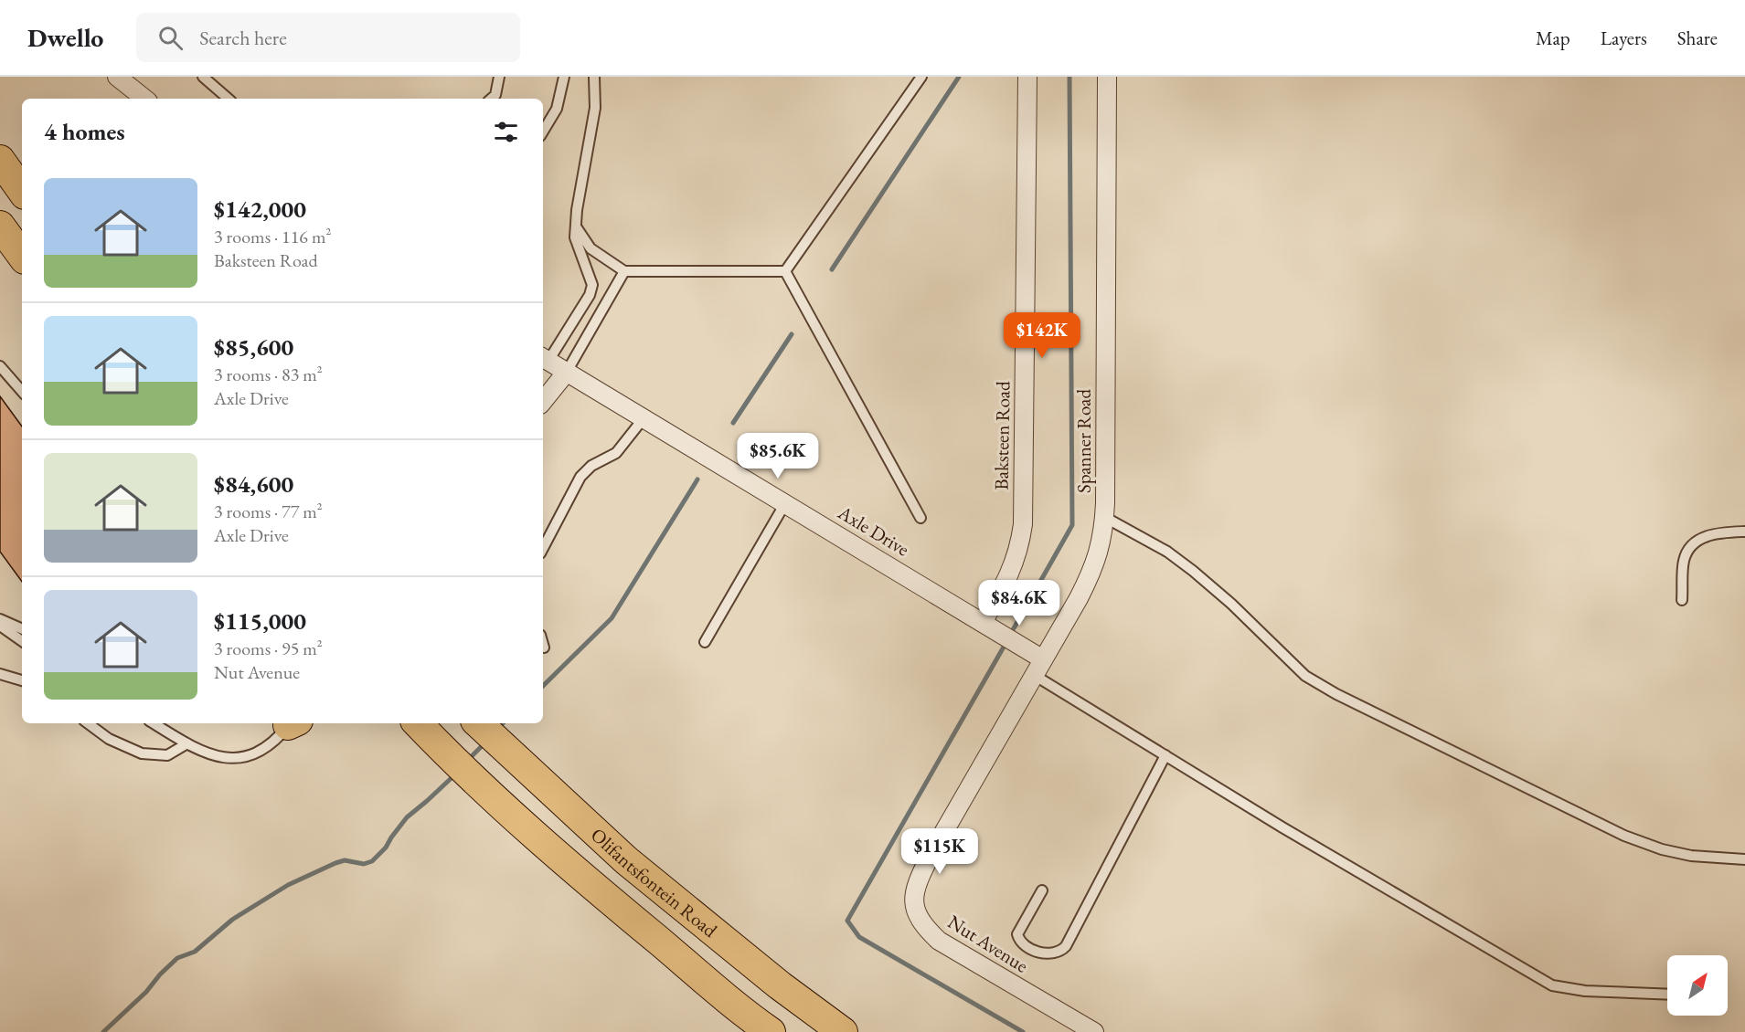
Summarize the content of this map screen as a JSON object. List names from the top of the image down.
{
  "streets": {
    "main road": ["Olifantsfontein Road"],
    "street": [
      "Baksteen Road",
      "Spanner Road",
      "Axle Drive",
      "Nut Avenue"
    ]
  },
  "crossings": [
    ["Baksteen Road", "Axle Drive"],
    ["Spanner Road", "Axle Drive"],
    ["Spanner Road", "Nut Avenue"],
    ["Axle Drive", "Nut Avenue"]
  ],
  "north": "top right",
  "page": {
    "header": "Dwello",
    "search": "Search here",
    "nav": ["Map", "Layers", "Share"],
    "heading": "4 homes",
    "list": [
      {
        "name": "$142,000",
        "note": "3 rooms · 116 m² · Baksteen Road"
      },
      {
        "name": "$85,600",
        "note": "3 rooms · 83 m² · Axle Drive"
      },
      {
        "name": "$84,600",
        "note": "3 rooms · 77 m² · Axle Drive"
      },
      {
        "name": "$115,000",
        "note": "3 rooms · 95 m² · Nut Avenue"
      }
    ],
    "price": [
      "$142K",
      "$85.6K",
      "$84.6K",
      "$115K"
    ]
  }
}
